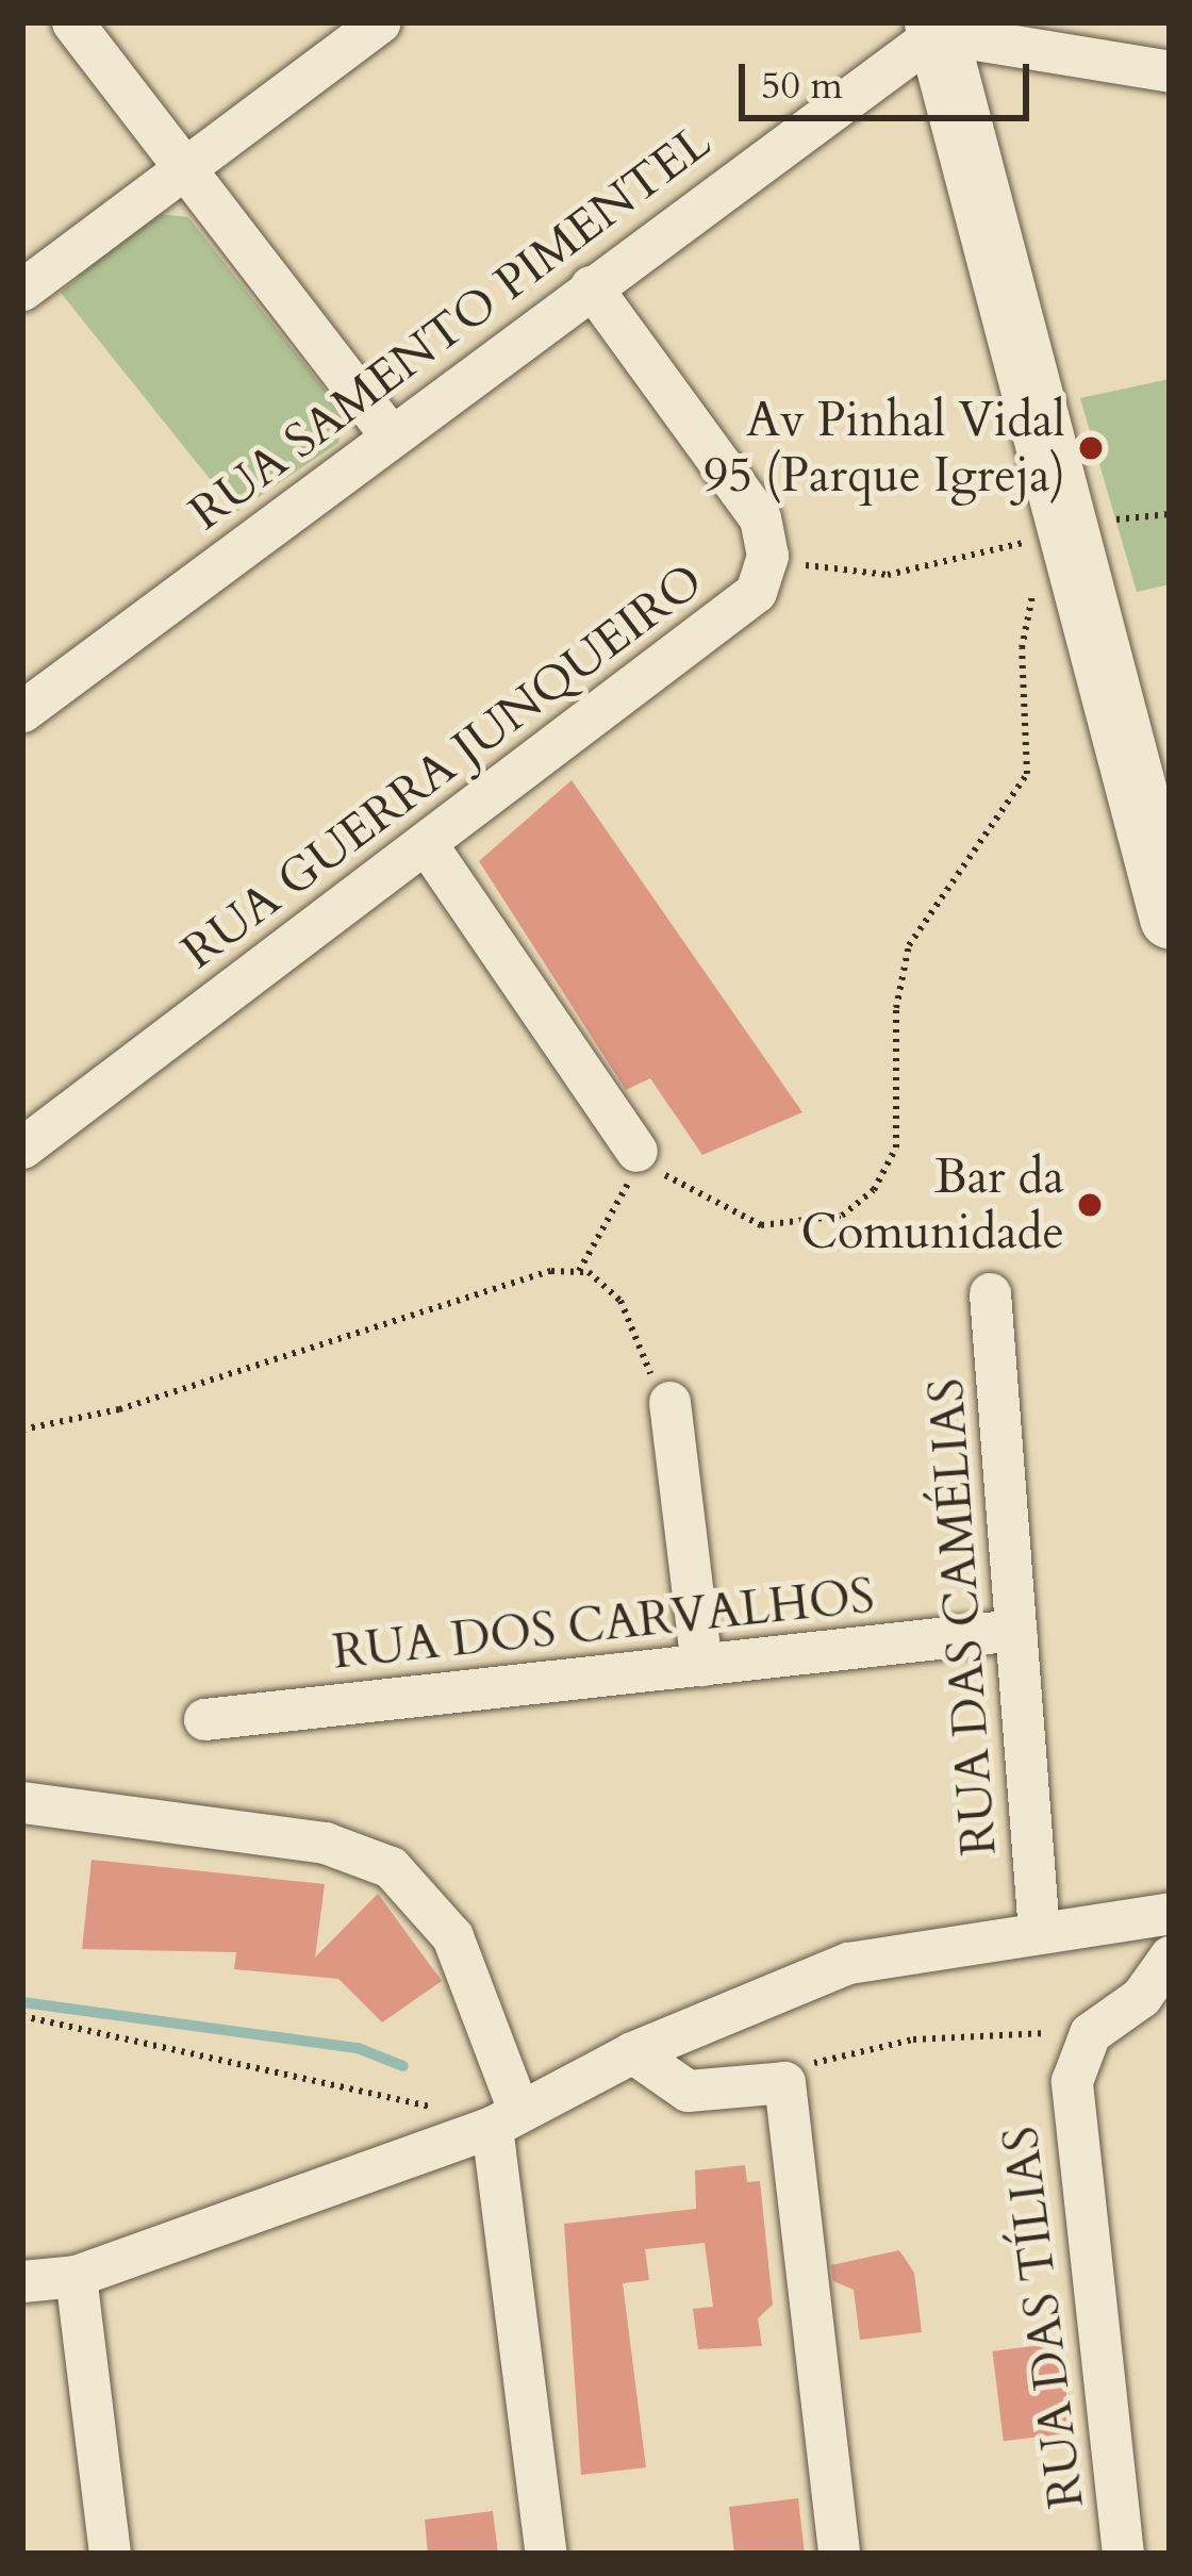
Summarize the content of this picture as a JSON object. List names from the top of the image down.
{
  "streets": {
    "street": [
      "RUA SAMENTO PIMENTEL",
      "RUA GUERRA JUNQUEIRO",
      "RUA DAS CAMÉLIAS",
      "RUA DOS CARVALHOS",
      "RUA DAS TÍLIAS"
    ]
  },
  "crossings": [
    ["RUA SAMENTO PIMENTEL", "RUA GUERRA JUNQUEIRO"],
    ["RUA DAS CAMÉLIAS", "RUA DOS CARVALHOS"]
  ],
  "places": ["Av Pinhal Vidal 95 (Parque Igreja)", "Bar da Comunidade"],
  "scale_bar": "50 m"
}
